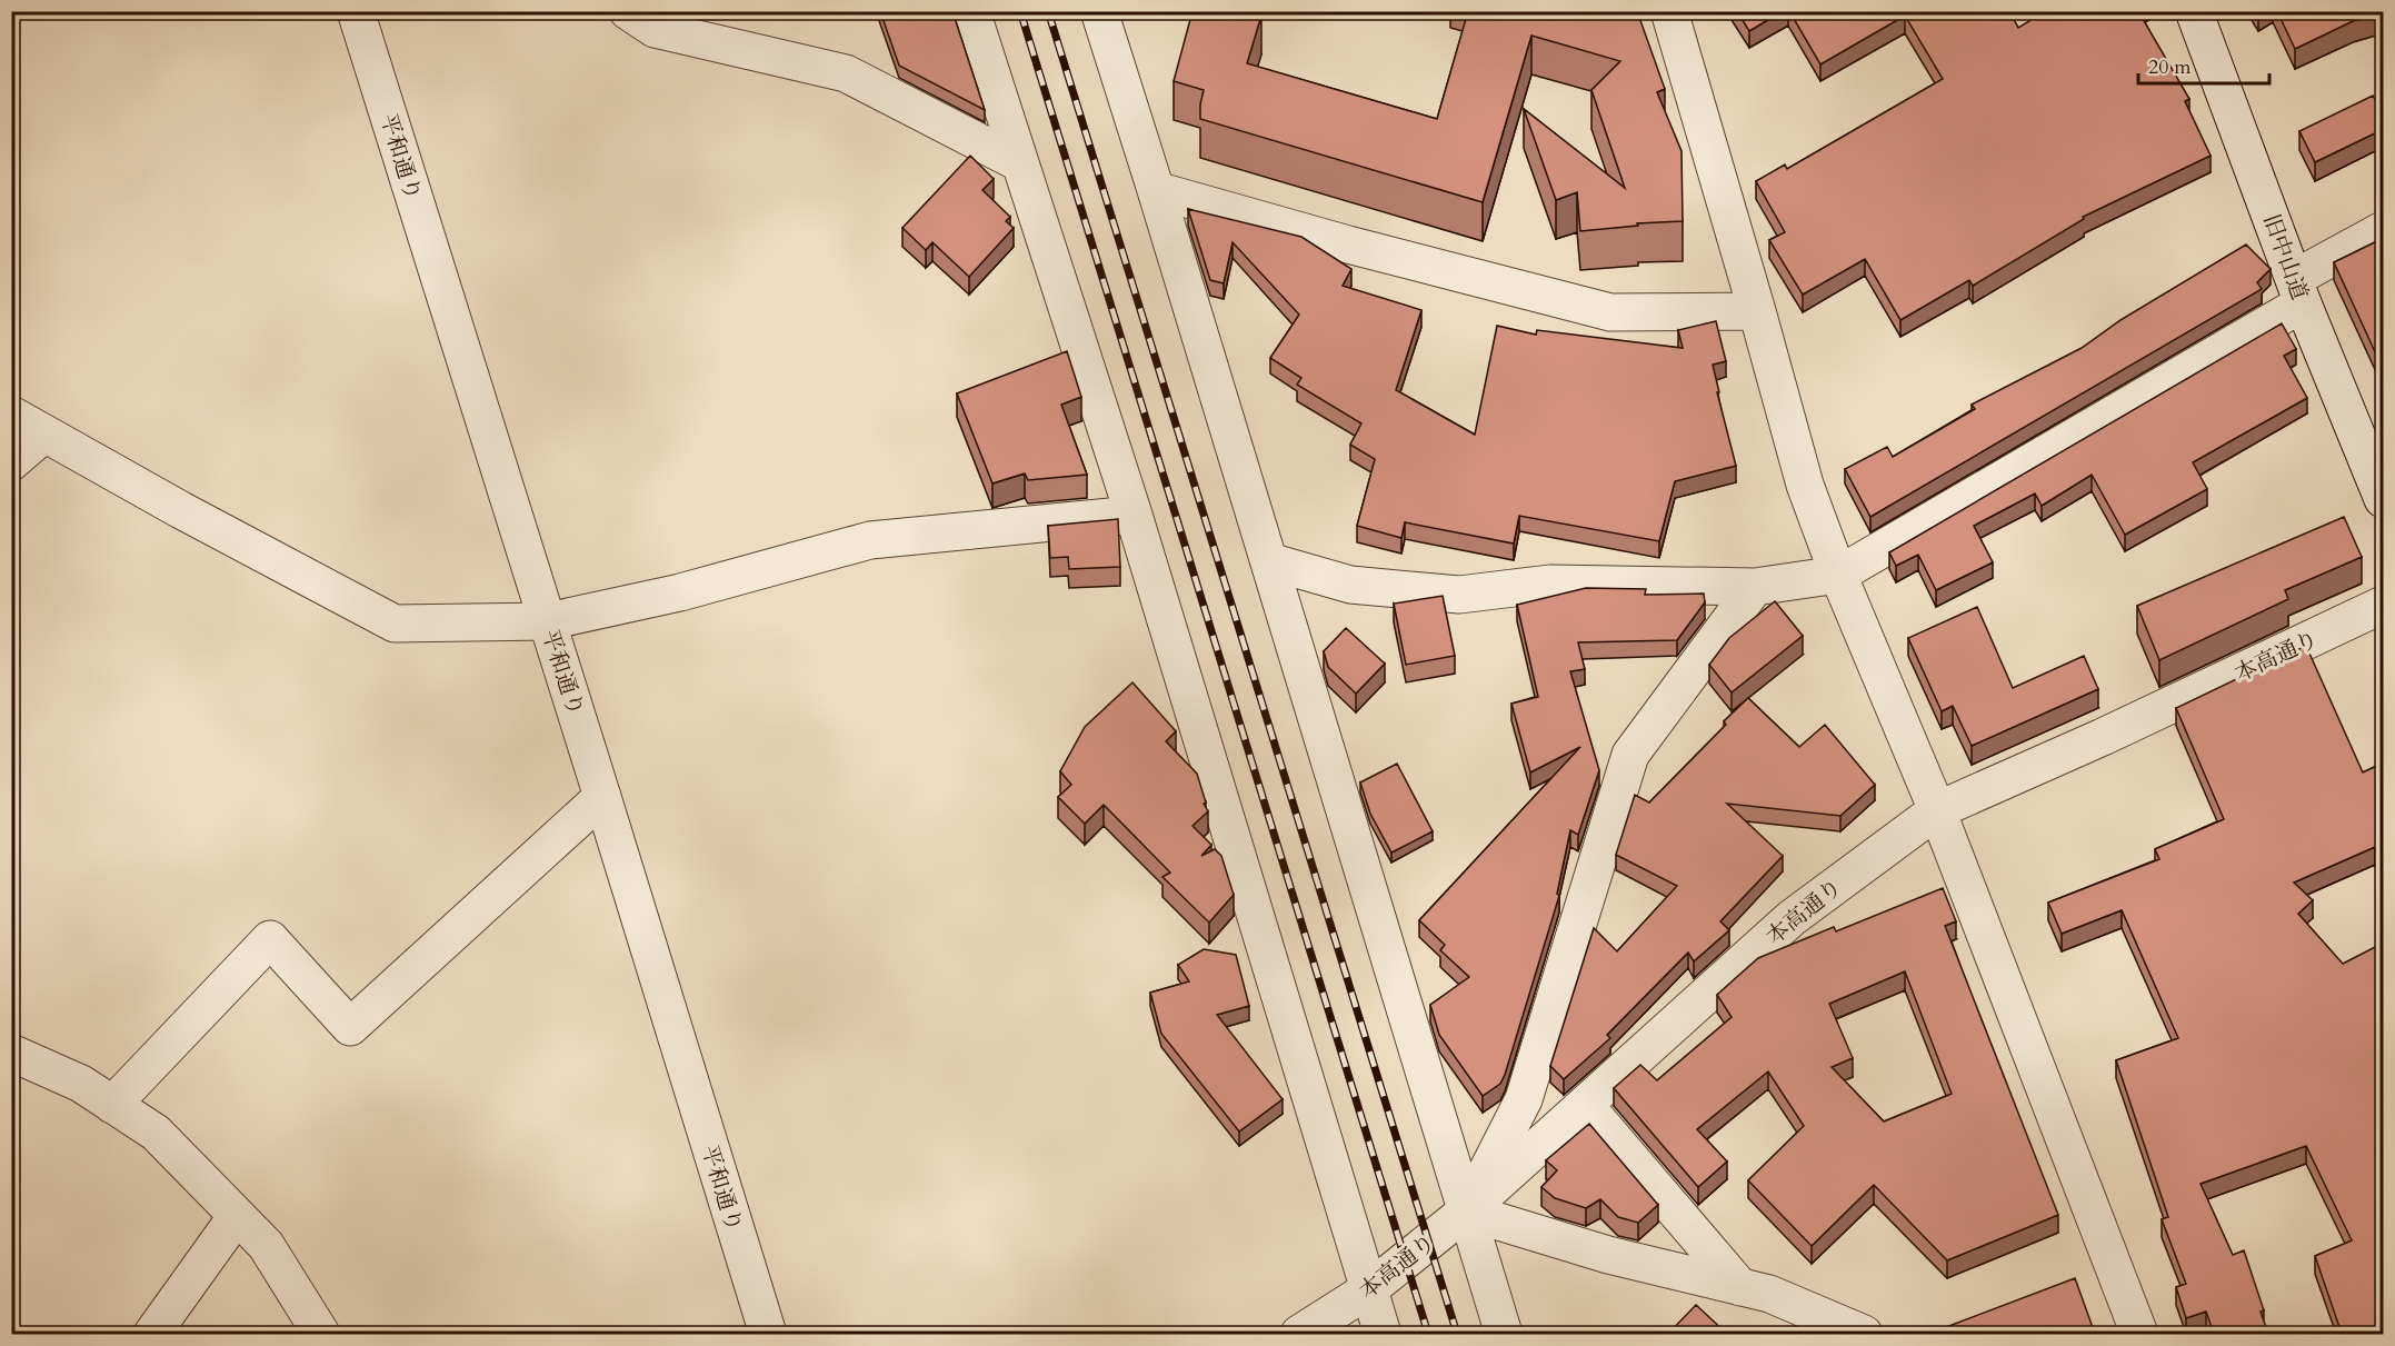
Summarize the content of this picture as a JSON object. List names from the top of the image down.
{
  "streets": {
    "street": ["平和通り", "旧中山道", "本高通り"]
  },
  "scale_bar": "20 m"
}
